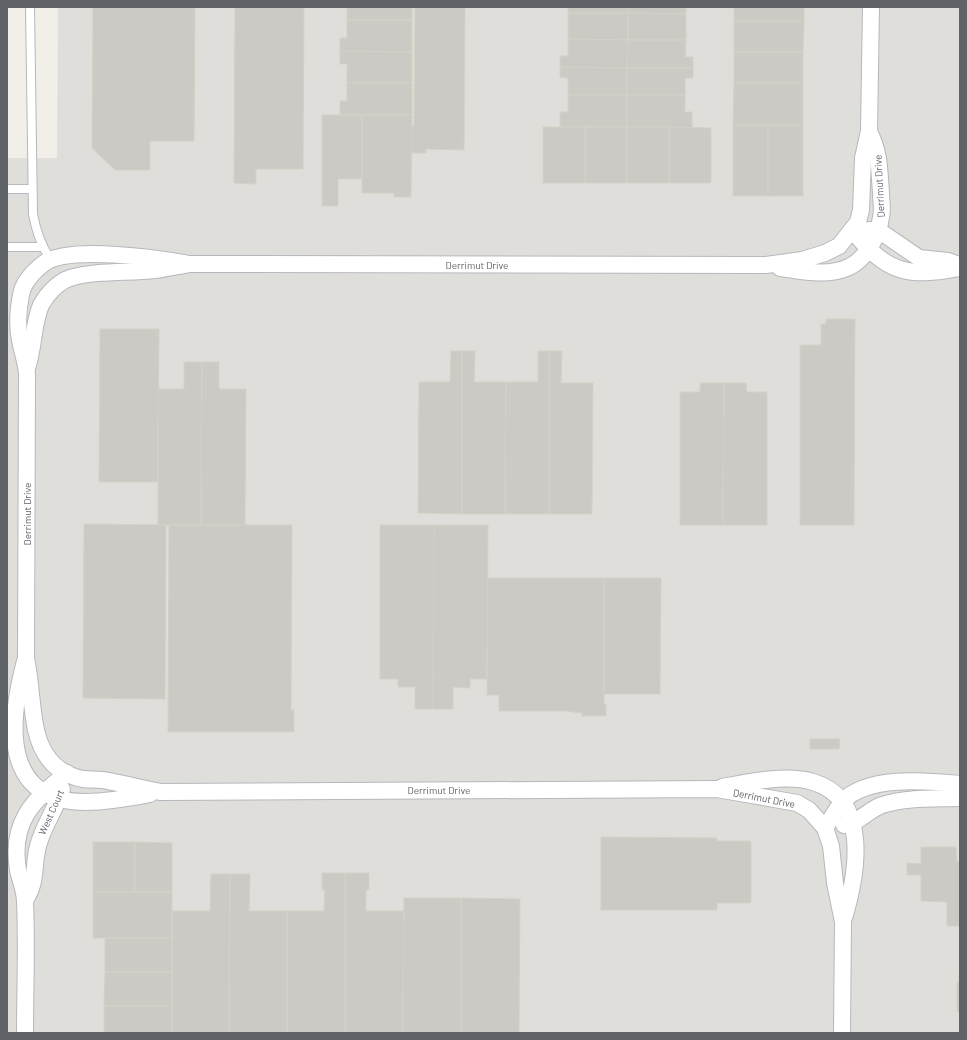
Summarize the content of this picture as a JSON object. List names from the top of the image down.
{
  "streets": {
    "street": ["Derrimut Drive", "West Court"]
  },
  "crossings": [
    ["Derrimut Drive", "West Court"]
  ]
}
